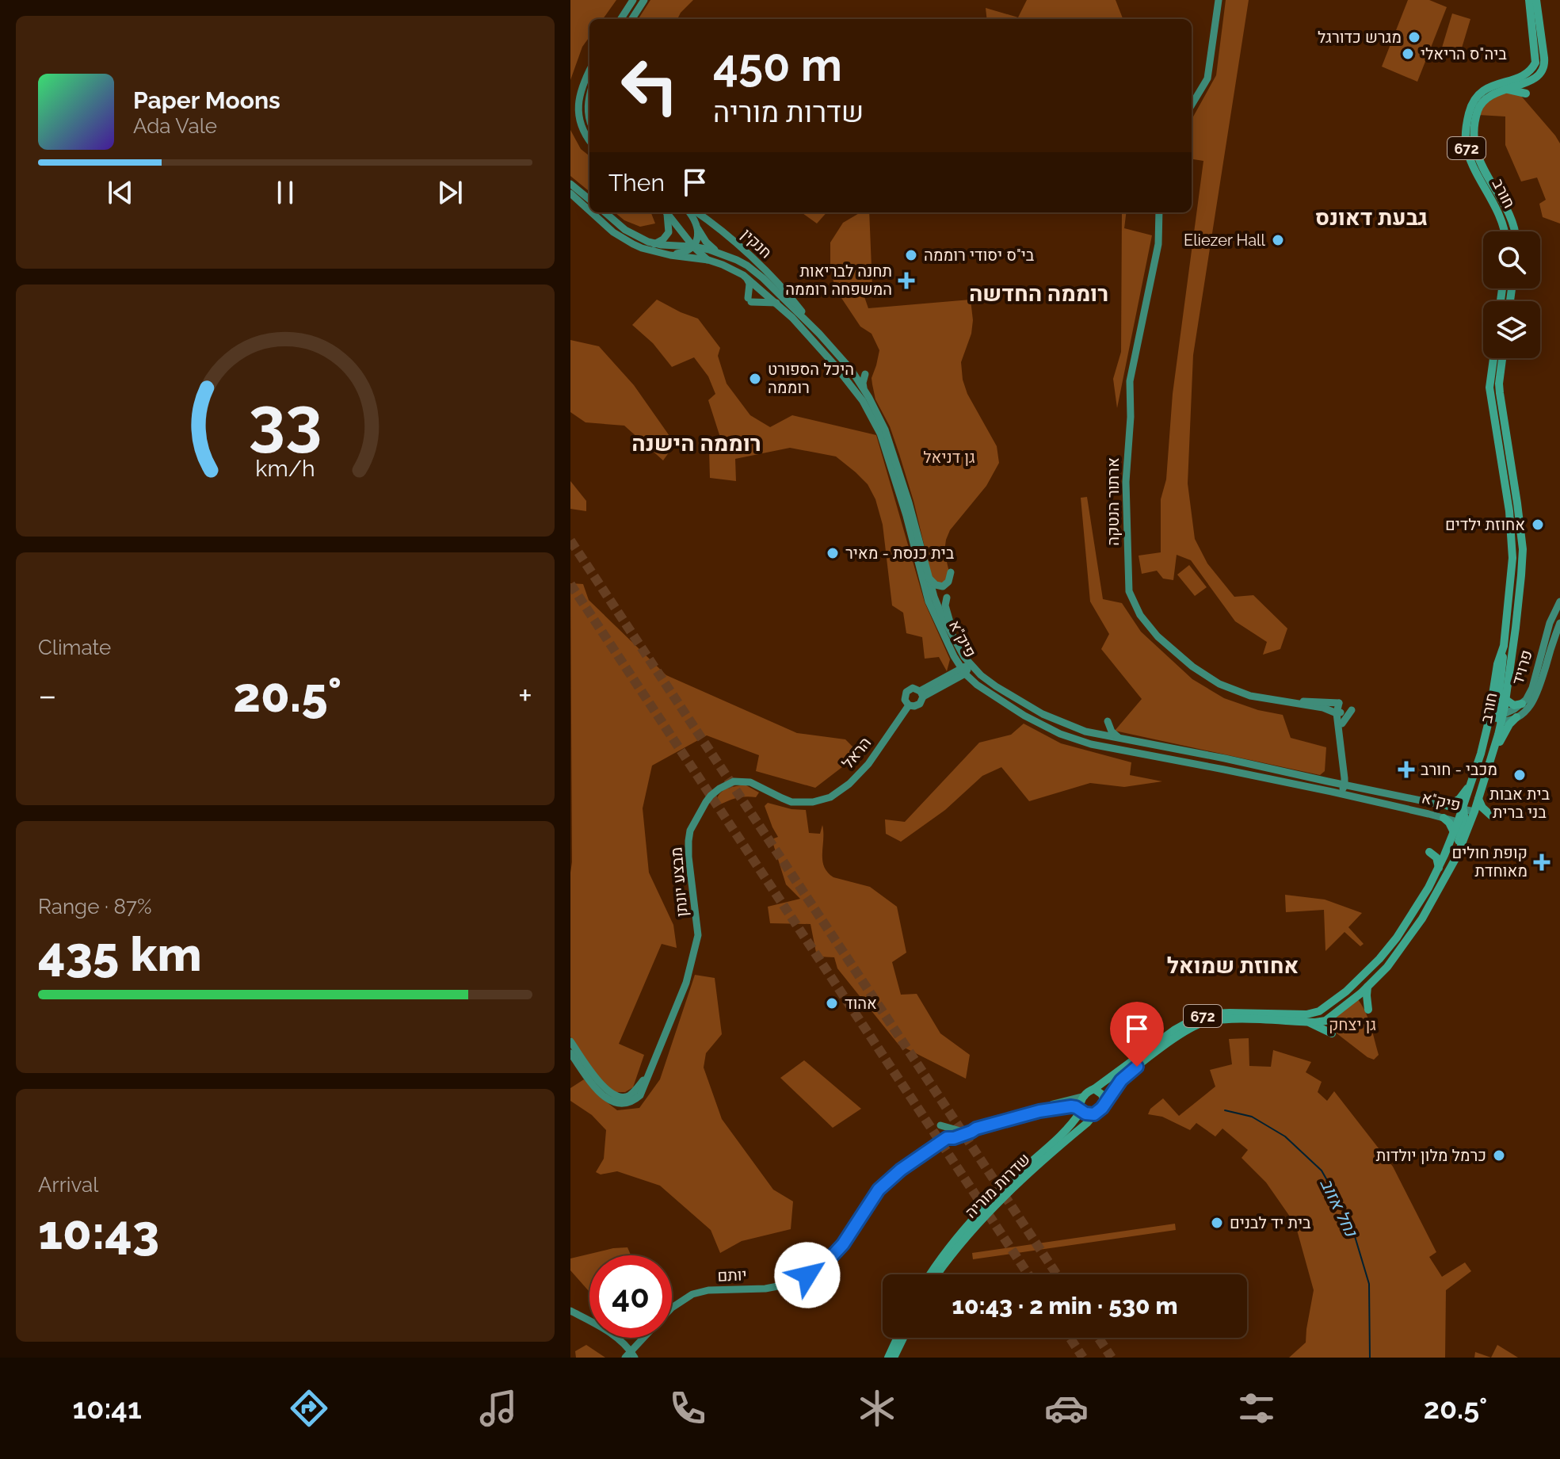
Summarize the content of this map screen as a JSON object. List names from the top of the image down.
{
  "streets": {
    "main road": [
      "672",
      "חורב",
      "חנקין",
      "ארתור הנטקה",
      "פיק\"א",
      "פרויד",
      "הראל",
      "מבצע יונתן",
      "שדרות מוריה",
      "יותם"
    ]
  },
  "crossings": [
    ["672", "חורב"],
    ["672", "שדרות מוריה"],
    ["672", "יותם"],
    ["חורב", "פיק\"א"],
    ["חורב", "פרויד"],
    ["חורב", "שדרות מוריה"],
    ["חורב", "יותם"],
    ["חנקין", "פיק\"א"],
    ["הראל", "מבצע יונתן"],
    ["שדרות מוריה", "יותם"]
  ],
  "districts": [
    "גבעת דאונס",
    "רוממה החדשה",
    "רוממה הישנה",
    "אחוזת שמואל"
  ],
  "water": ["נחל אזוב"],
  "parks": ["גן דניאל", "גן יצחק"],
  "places": {
    "other": [
      "מגרש כדורגל",
      "ביה\"ס הריאלי",
      "Eliezer Hall",
      "בי\"ס יסודי רוממה",
      "היכל הספורט רוממה",
      "אחוזת ילדים",
      "בית כנסת - מאיר",
      "בית אבות בני ברית",
      "אהוד",
      "כרמל מלון יולדות",
      "בית יד לבנים"
    ],
    "health": ["תחנה לבריאות המשפחה רוממה", "מכבי - חורב", "קופת חולים מאוחדת"]
  },
  "page": {
    "turn": ["450 m", "שדרות מוריה"],
    "song": ["Paper Moons", "Ada Vale"],
    "then": "Then",
    "tile": [
      "Climate",
      ["Range · 87%", "435 km"],
      ["Arrival", "10:43"]
    ],
    "heat": ["−", "20.5°", "+"],
    "limit": "40",
    "trip": "10:43 · 2 min · 530 m",
    "tabs": ["10:41", "20.5°"],
    "gauge": ["33", "km/h"]
  }
}
